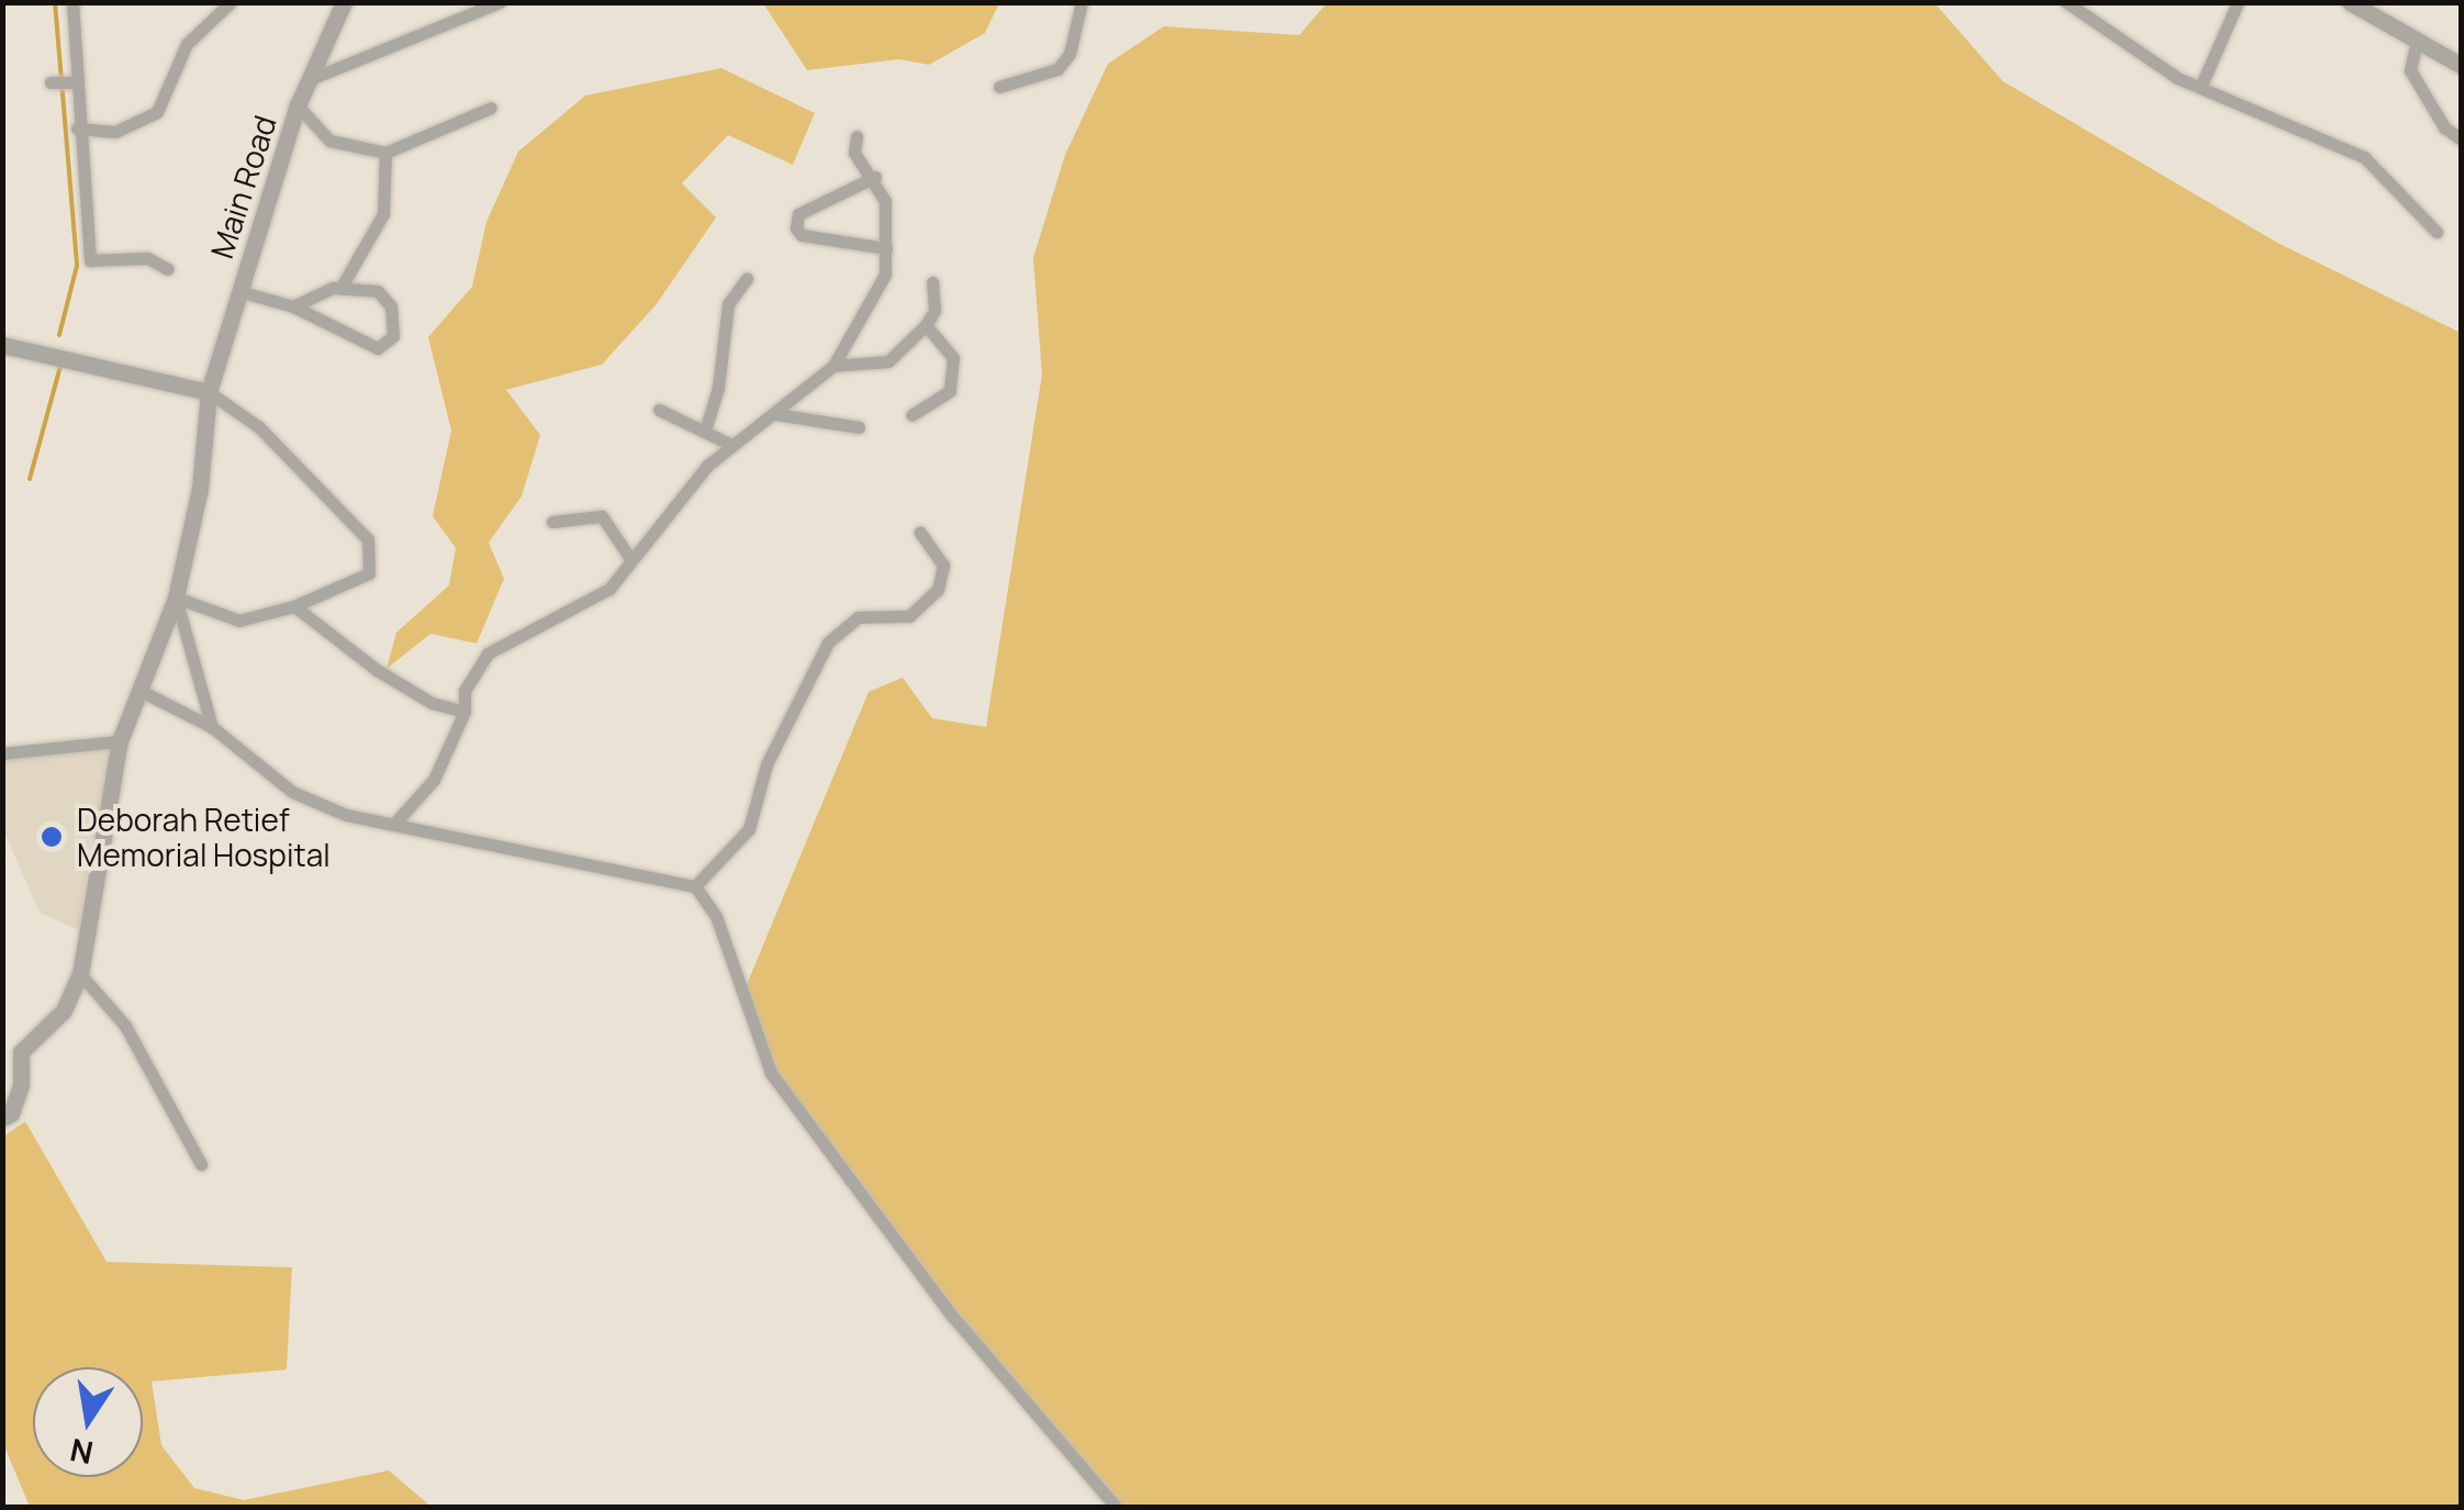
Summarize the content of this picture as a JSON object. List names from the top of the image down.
{
  "streets": {
    "street": ["Main Road"]
  },
  "places": ["Deborah Retief Memorial Hospital"],
  "north": "bottom"
}
